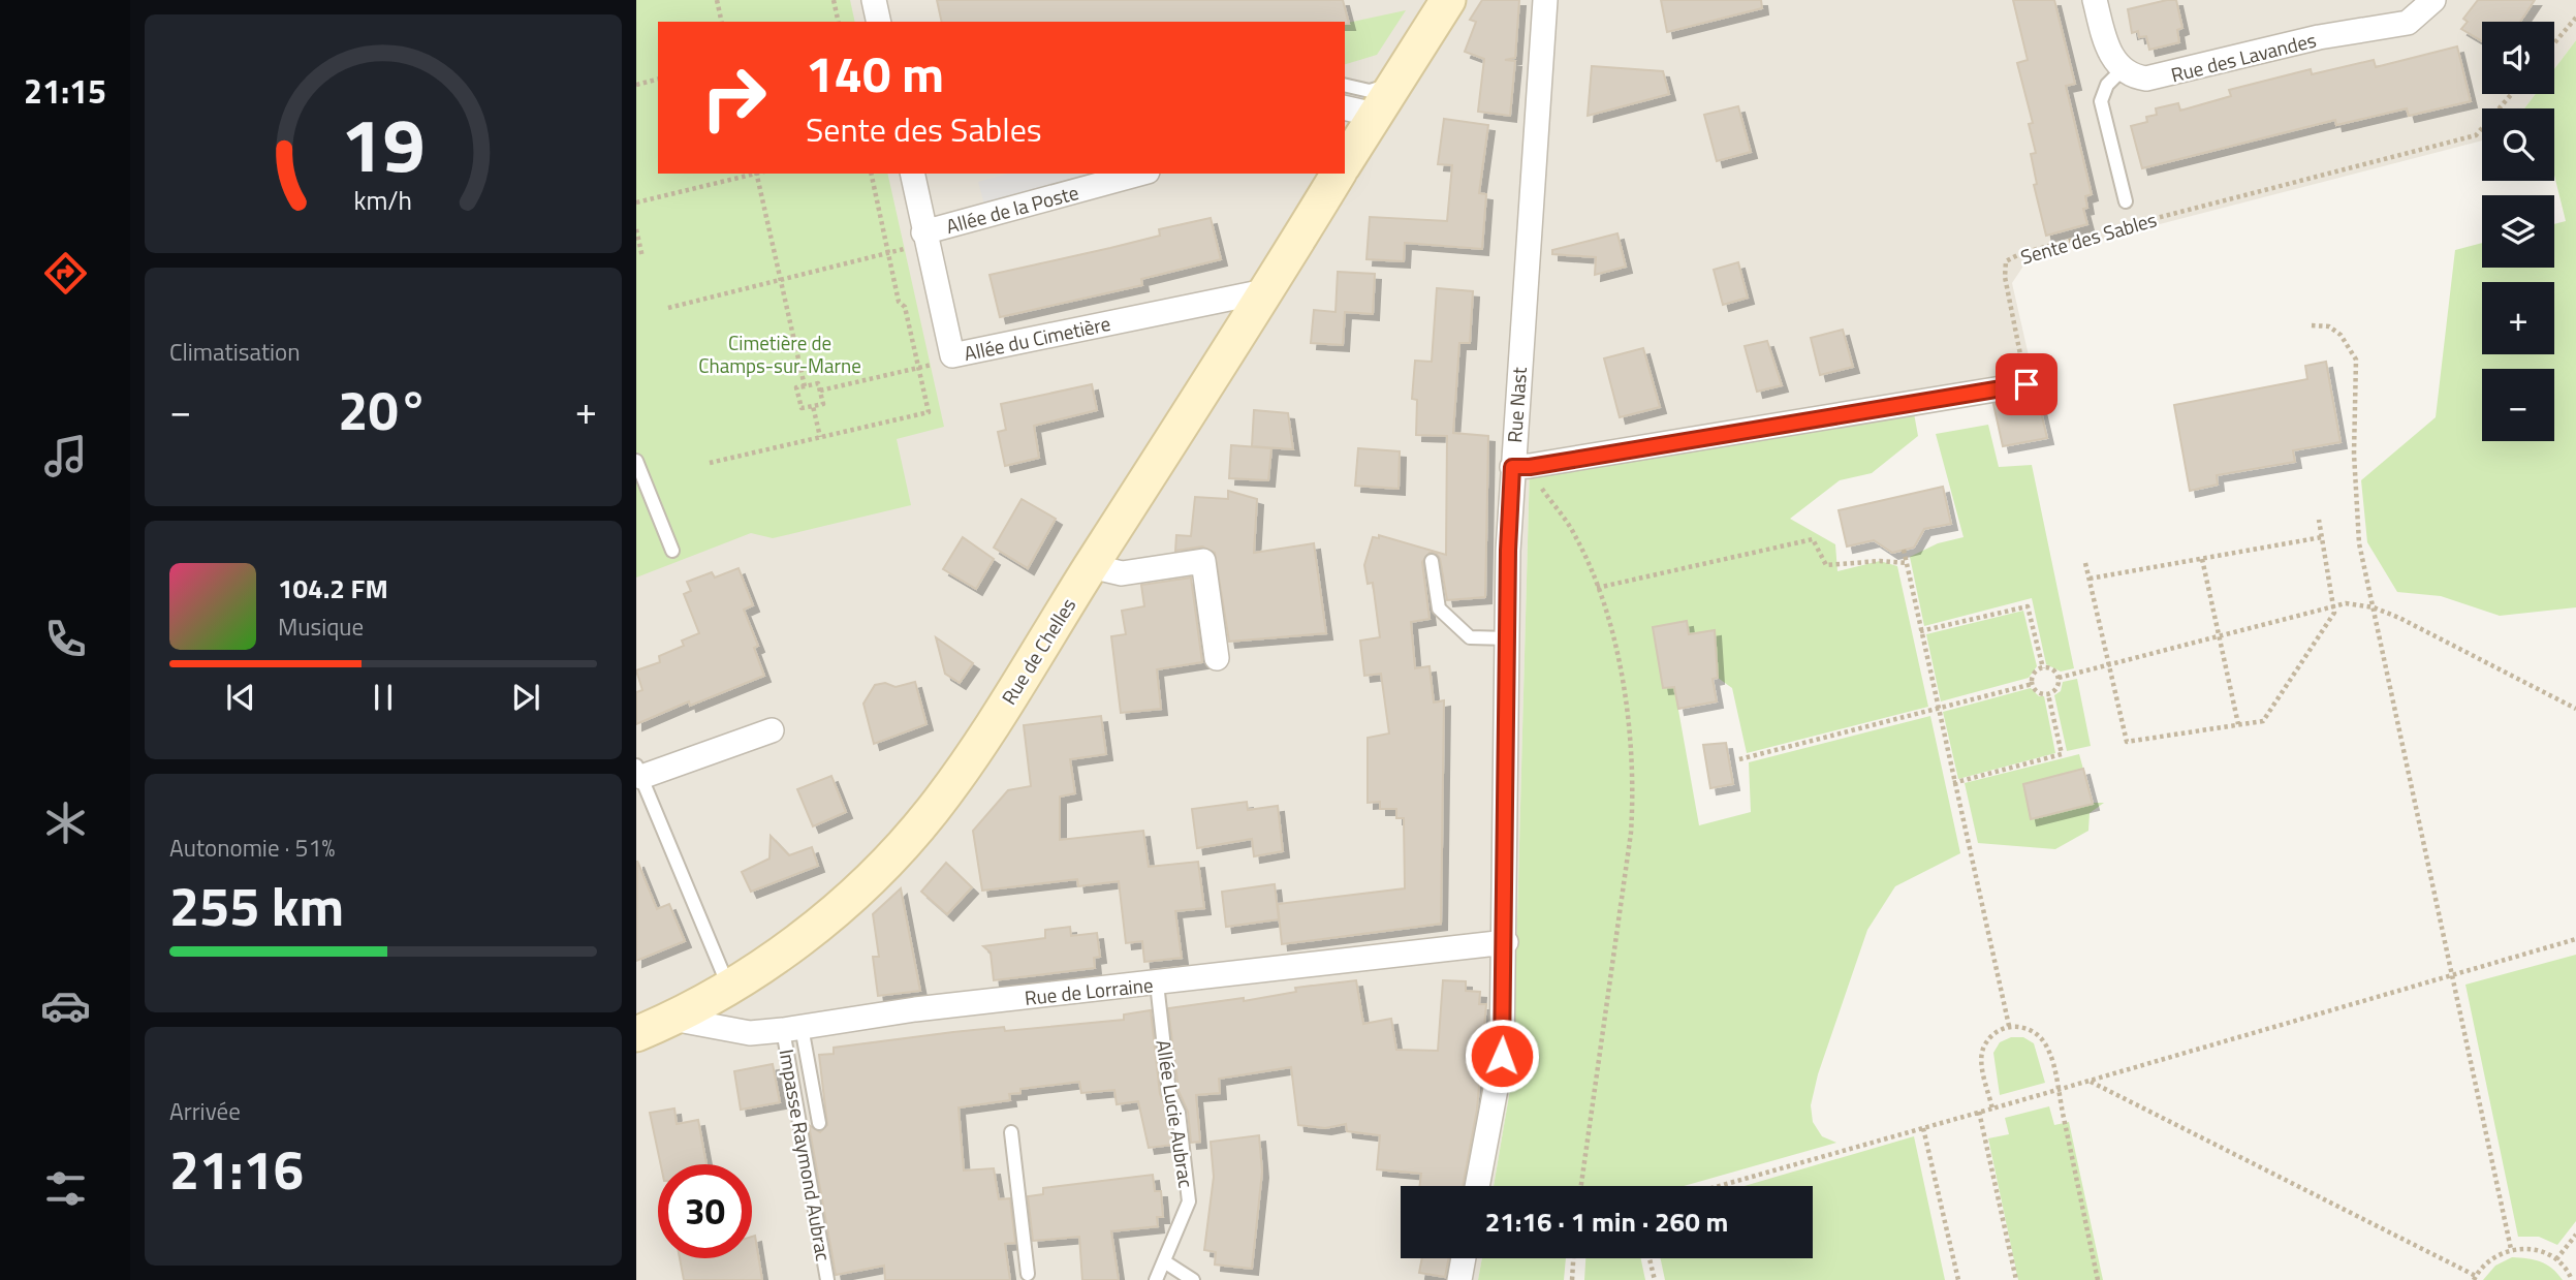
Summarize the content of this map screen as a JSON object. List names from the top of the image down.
{
  "streets": {
    "main road": ["Rue de Chelles"],
    "street": [
      "Rue des Lavandes",
      "Allée de la Poste",
      "Allée du Cimetière",
      "Rue Nast",
      "Rue de Lorraine"
    ],
    "lane": ["Allée Lucie Aubrac", "Impasse Raymond Aubrac"],
    "path": ["Sente des Sables"]
  },
  "crossings": [
    ["Allée de la Poste", "Allée du Cimetière"],
    ["Allée du Cimetière", "Rue de Chelles"],
    ["Rue Nast", "Rue de Lorraine"],
    ["Rue de Chelles", "Rue de Lorraine"],
    ["Rue de Lorraine", "Allée Lucie Aubrac"],
    ["Rue de Lorraine", "Impasse Raymond Aubrac"]
  ],
  "parks": ["Cimetière de Champs-sur-Marne"],
  "page": {
    "tabs": "21:15",
    "map_buttons": ["+", "−"],
    "turn": ["140 m", "Sente des Sables"],
    "tile": [
      "Climatisation",
      ["Autonomie · 51%", "255 km"],
      ["Arrivée", "21:16"]
    ],
    "heat": ["−", "20°", "+"],
    "song": ["104.2 FM", "Musique"],
    "limit": "30",
    "trip": "21:16 · 1 min · 260 m",
    "gauge": ["19", "km/h"]
  }
}
